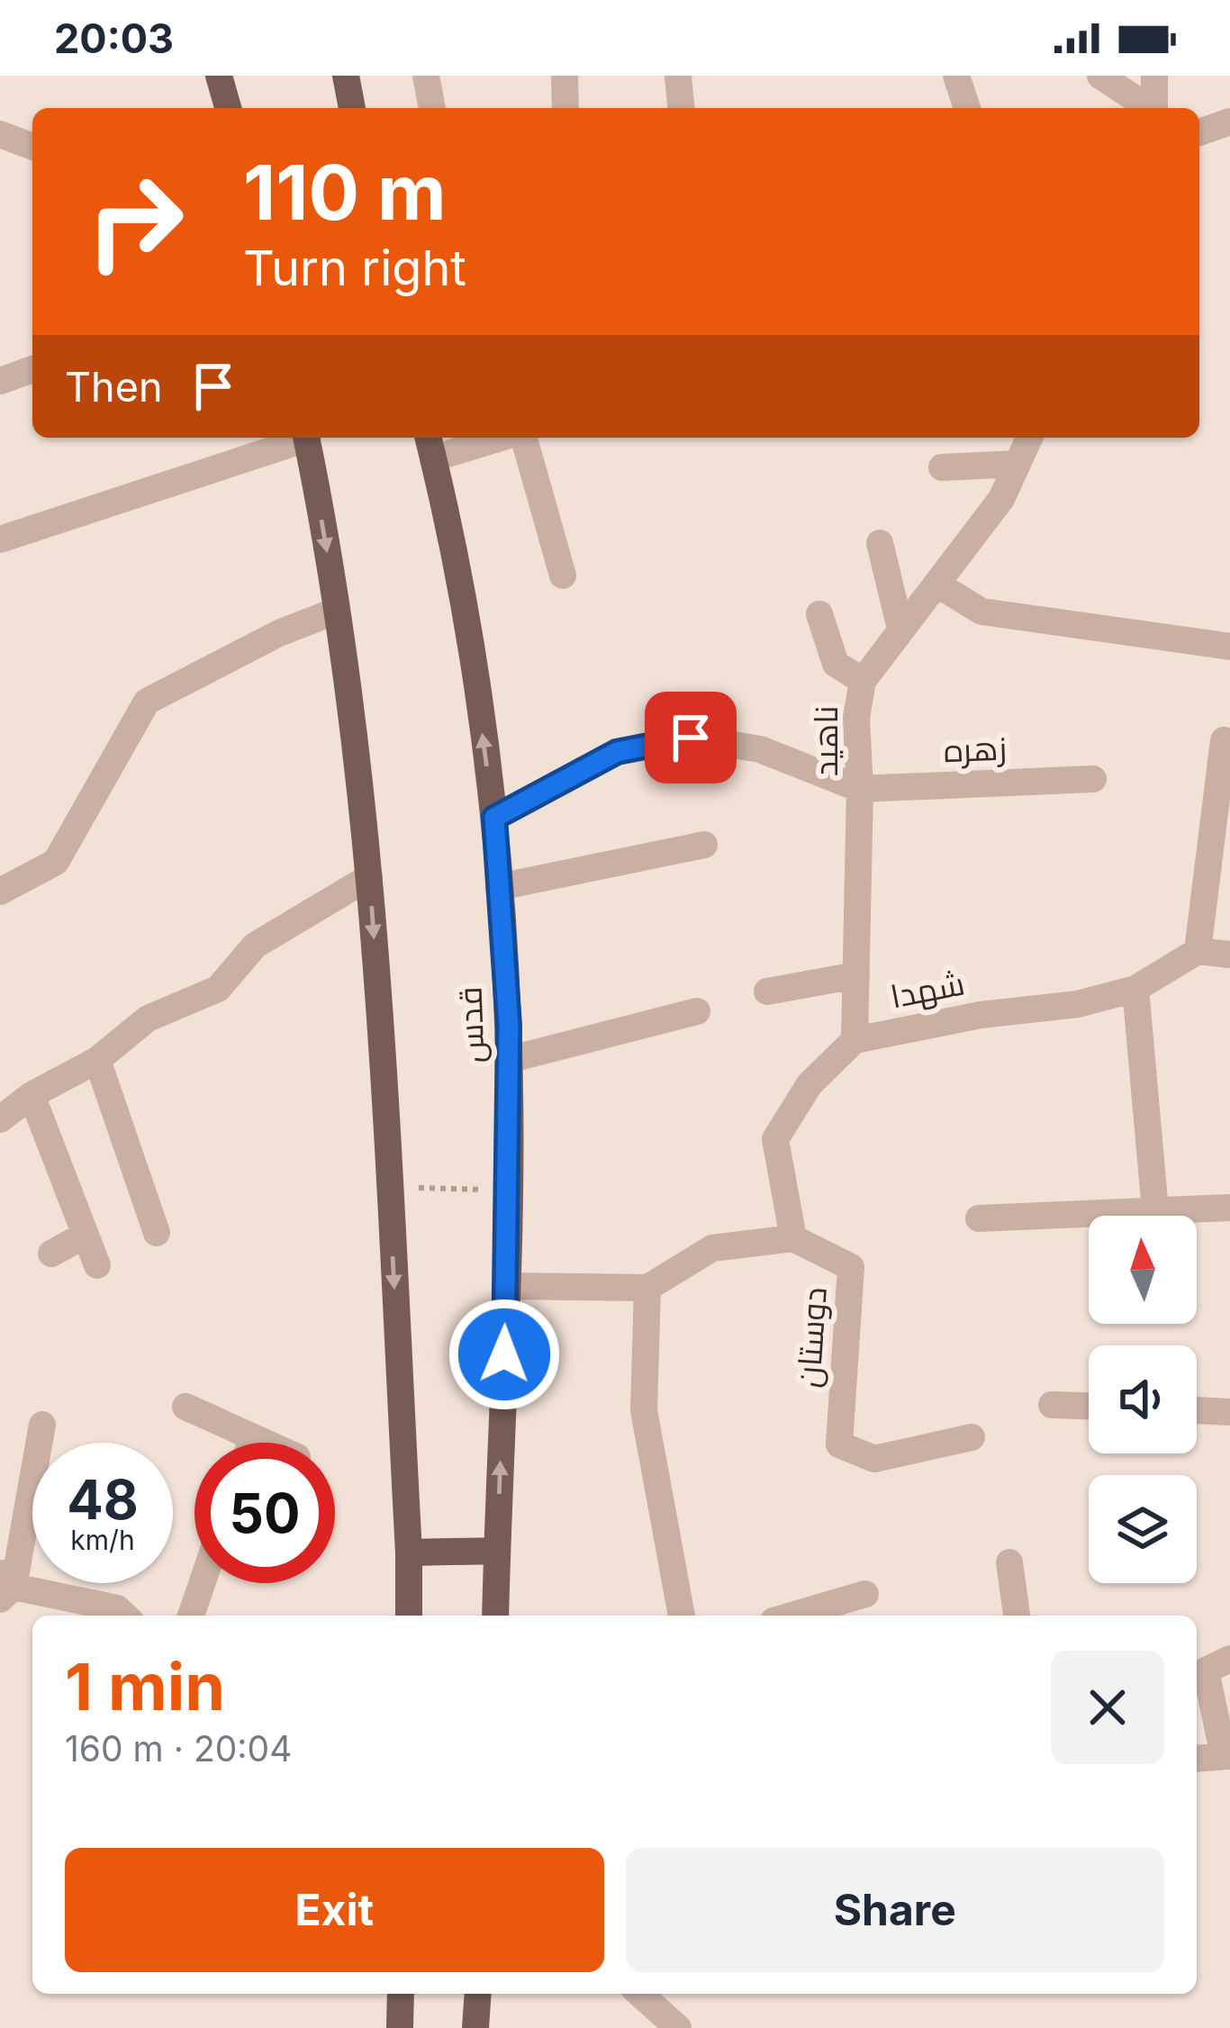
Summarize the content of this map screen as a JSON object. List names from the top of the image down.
{
  "streets": {
    "main road": ["قدس"],
    "street": [
      "ناهید",
      "زهره",
      "شهدا",
      "دوستان"
    ]
  },
  "crossings": [
    ["ناهید", "زهره"],
    ["ناهید", "شهدا"],
    ["شهدا", "دوستان"]
  ],
  "north": "top",
  "page": {
    "status": "20:03",
    "turn": ["110 m", "Turn right"],
    "then": "Then",
    "speed": "48 km/h",
    "limit": "50",
    "heading": ["1 min", "160 m · 20:04"],
    "buttons": ["Exit", "Share"]
  }
}
